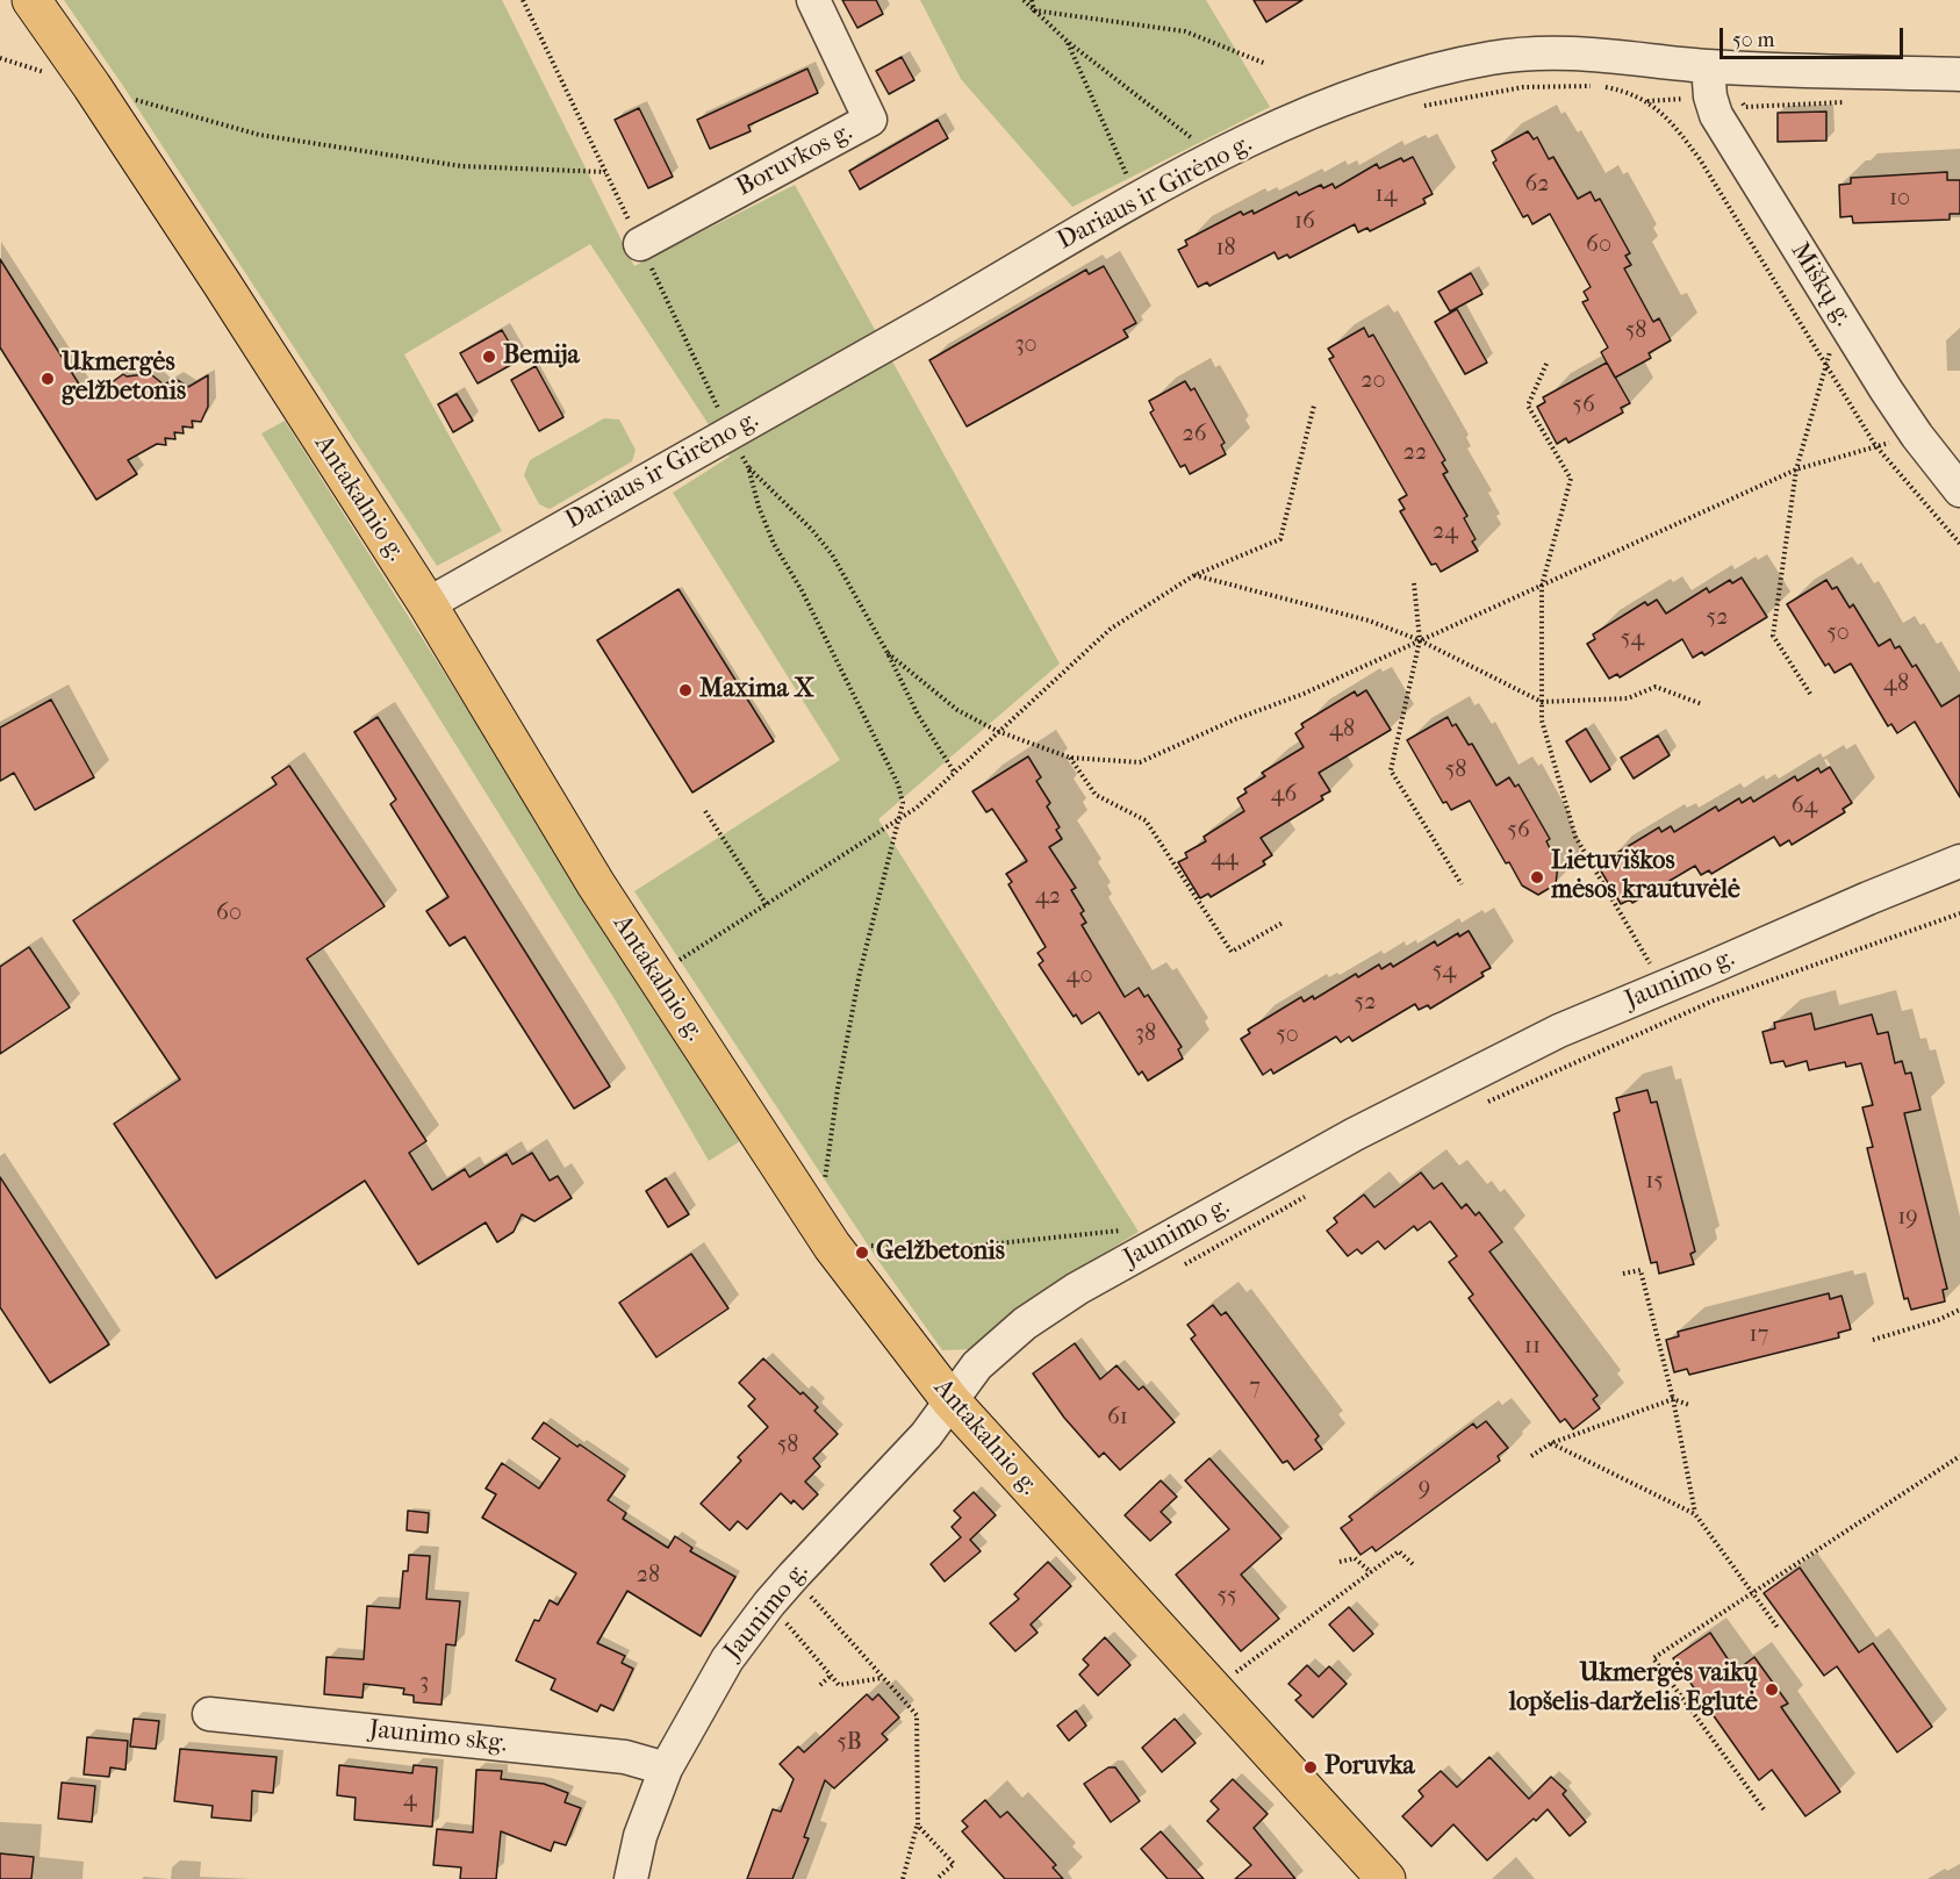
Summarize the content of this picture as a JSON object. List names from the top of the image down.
{
  "streets": {
    "main road": ["Antakalnio g."],
    "street": [
      "Boruvkos g.",
      "Dariaus ir Girėno g.",
      "Miškų g.",
      "Jaunimo g.",
      "Jaunimo skg."
    ]
  },
  "crossings": [
    ["Dariaus ir Girėno g.", "Miškų g."],
    ["Dariaus ir Girėno g.", "Antakalnio g."],
    ["Antakalnio g.", "Jaunimo g."],
    ["Jaunimo g.", "Jaunimo skg."]
  ],
  "places": [
    "Bemija",
    "Ukmergės gelžbetonis",
    "Maxima X",
    "Lietuviškos mėsos krautuvėlė",
    "Gelžbetonis",
    "Ukmergės vaikų lopšelis-darželis Eglutė",
    "Poruvka"
  ],
  "house_numbers": [
    "62",
    "14",
    "10",
    "16",
    "60",
    "18",
    "58",
    "30",
    "20",
    "56",
    "26",
    "22",
    "24",
    "52",
    "50",
    "54",
    "48",
    "48",
    "58",
    "46",
    "64",
    "56",
    "44",
    "42",
    "60",
    "54",
    "40",
    "52",
    "38",
    "50",
    "15",
    "19",
    "17",
    "11",
    "7",
    "61",
    "58",
    "9",
    "28",
    "55",
    "3",
    "5B",
    "4"
  ],
  "scale_bar": "50 m"
}
